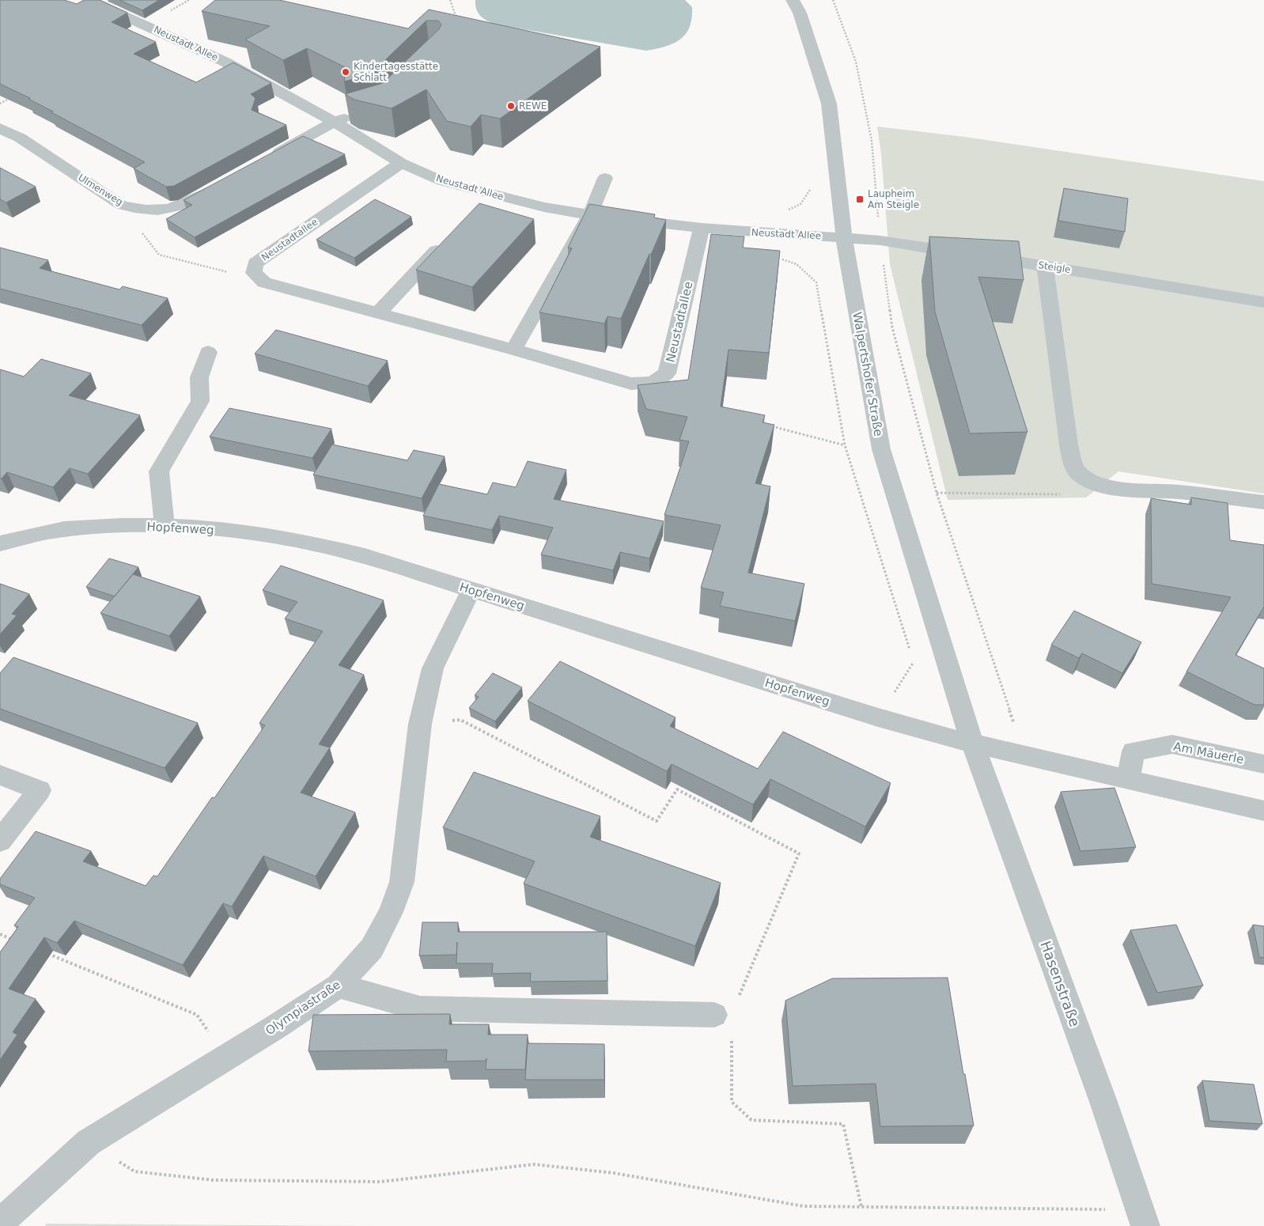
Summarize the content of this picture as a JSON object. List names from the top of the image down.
{
  "streets": {
    "street": [
      "Neustadt Allee",
      "Ulmenweg",
      "Neustadtallee",
      "Steigle",
      "Walpertshofer Straße",
      "Hopfenweg",
      "Am Mäuerle",
      "Hasenstraße",
      "Olympiastraße"
    ]
  },
  "crossings": [
    ["Neustadt Allee", "Neustadtallee"],
    ["Neustadt Allee", "Steigle"],
    ["Neustadt Allee", "Walpertshofer Straße"],
    ["Steigle", "Walpertshofer Straße"],
    ["Walpertshofer Straße", "Hopfenweg"],
    ["Walpertshofer Straße", "Hasenstraße"],
    ["Hopfenweg", "Hasenstraße"],
    ["Hopfenweg", "Olympiastraße"]
  ],
  "places": {
    "other": ["Kindertagesstätte Schlatt", "REWE"],
    "transit": ["Laupheim Am Steigle"]
  }
}
